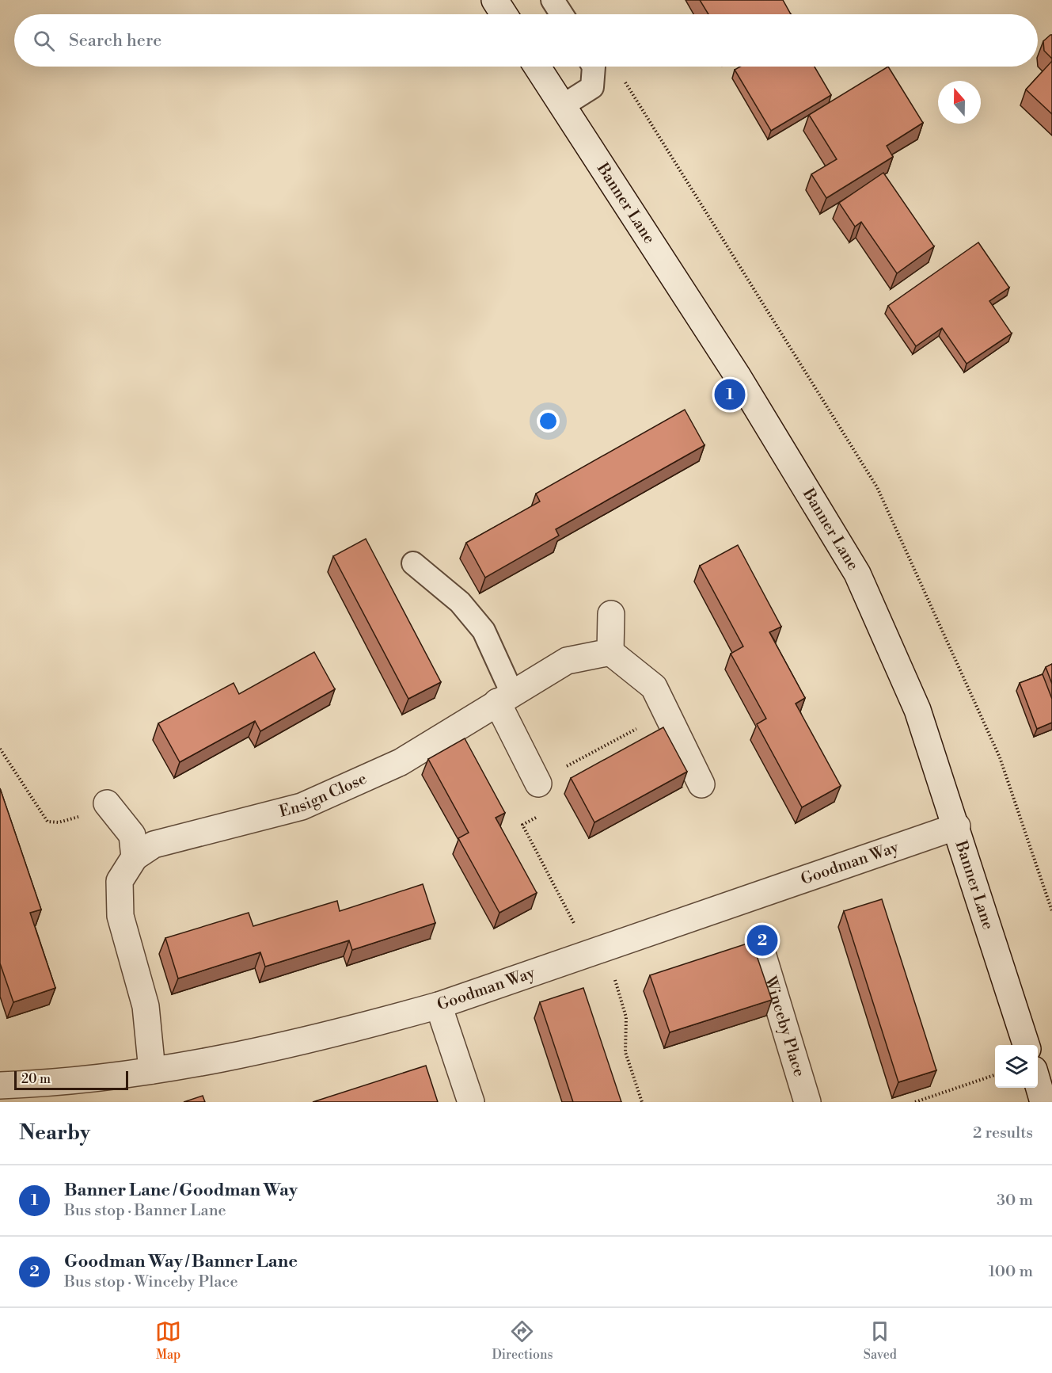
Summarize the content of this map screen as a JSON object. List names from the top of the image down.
{
  "streets": {
    "street": [
      "Banner Lane",
      "Ensign Close",
      "Goodman Way",
      "Winceby Place"
    ]
  },
  "crossings": [
    ["Banner Lane", "Goodman Way"],
    ["Ensign Close", "Goodman Way"]
  ],
  "scale_bar": "20 m",
  "north": "top",
  "page": {
    "search": "Search here",
    "pins": ["1", "2"],
    "scale": "20 m",
    "heading": ["Nearby", "2 results"],
    "list": [
      {
        "mark": "1",
        "name": "Banner Lane / Goodman Way",
        "note": "Bus stop · Banner Lane",
        "value": "30 m"
      },
      {
        "mark": "2",
        "name": "Goodman Way / Banner Lane",
        "note": "Bus stop · Winceby Place",
        "value": "100 m"
      }
    ],
    "nav": ["Map", "Directions", "Saved"]
  }
}
